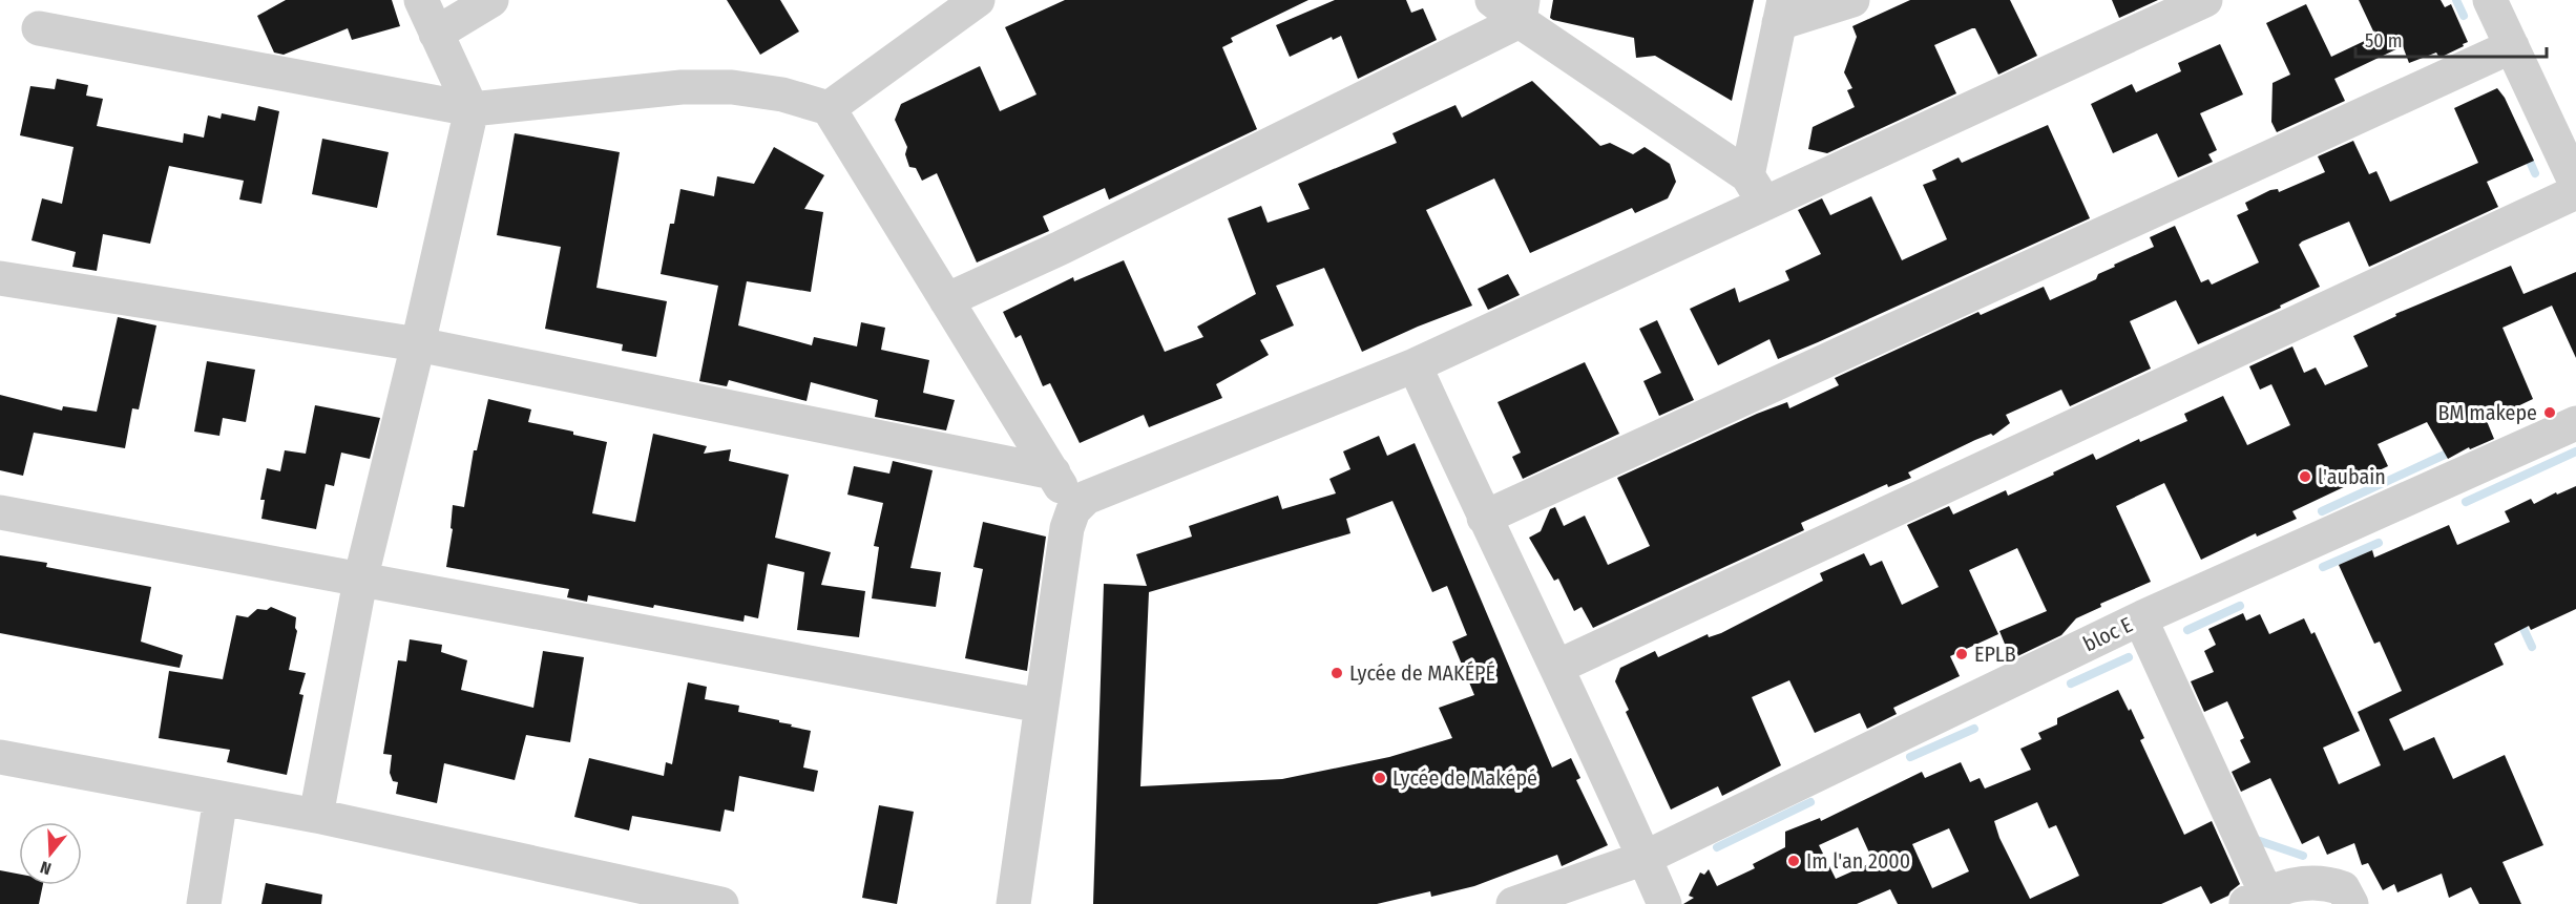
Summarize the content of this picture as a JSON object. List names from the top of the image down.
{
  "streets": {
    "street": ["bloc E"]
  },
  "places": [
    "BM makepe",
    "l'aubain",
    "EPLB",
    "Lycée de MAKÉPÉ",
    "Lycée de Maképé",
    "Im l'an 2000"
  ],
  "scale_bar": "50 m",
  "north": "bottom"
}
